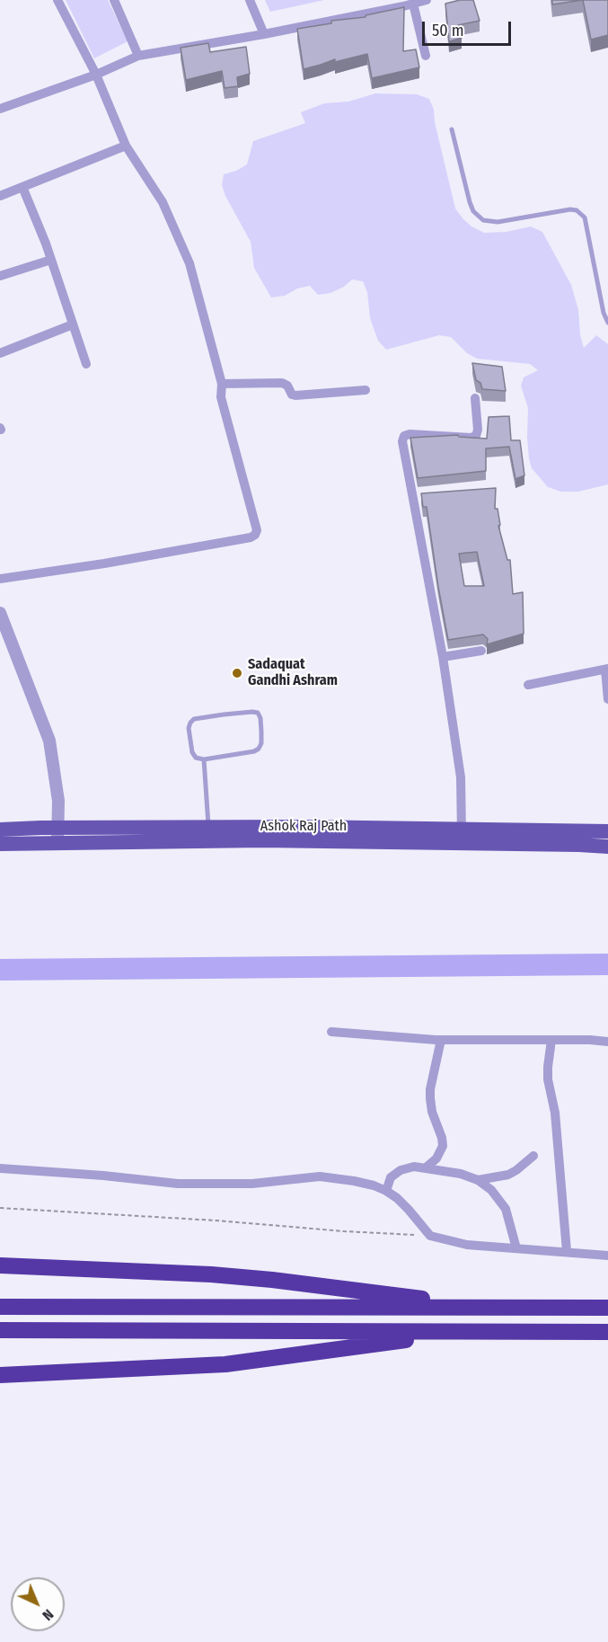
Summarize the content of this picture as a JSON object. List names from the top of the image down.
{
  "streets": {
    "main road": ["Ashok Raj Path"]
  },
  "places": ["Sadaquat Gandhi Ashram"],
  "scale_bar": "50 m",
  "north": "bottom right"
}
